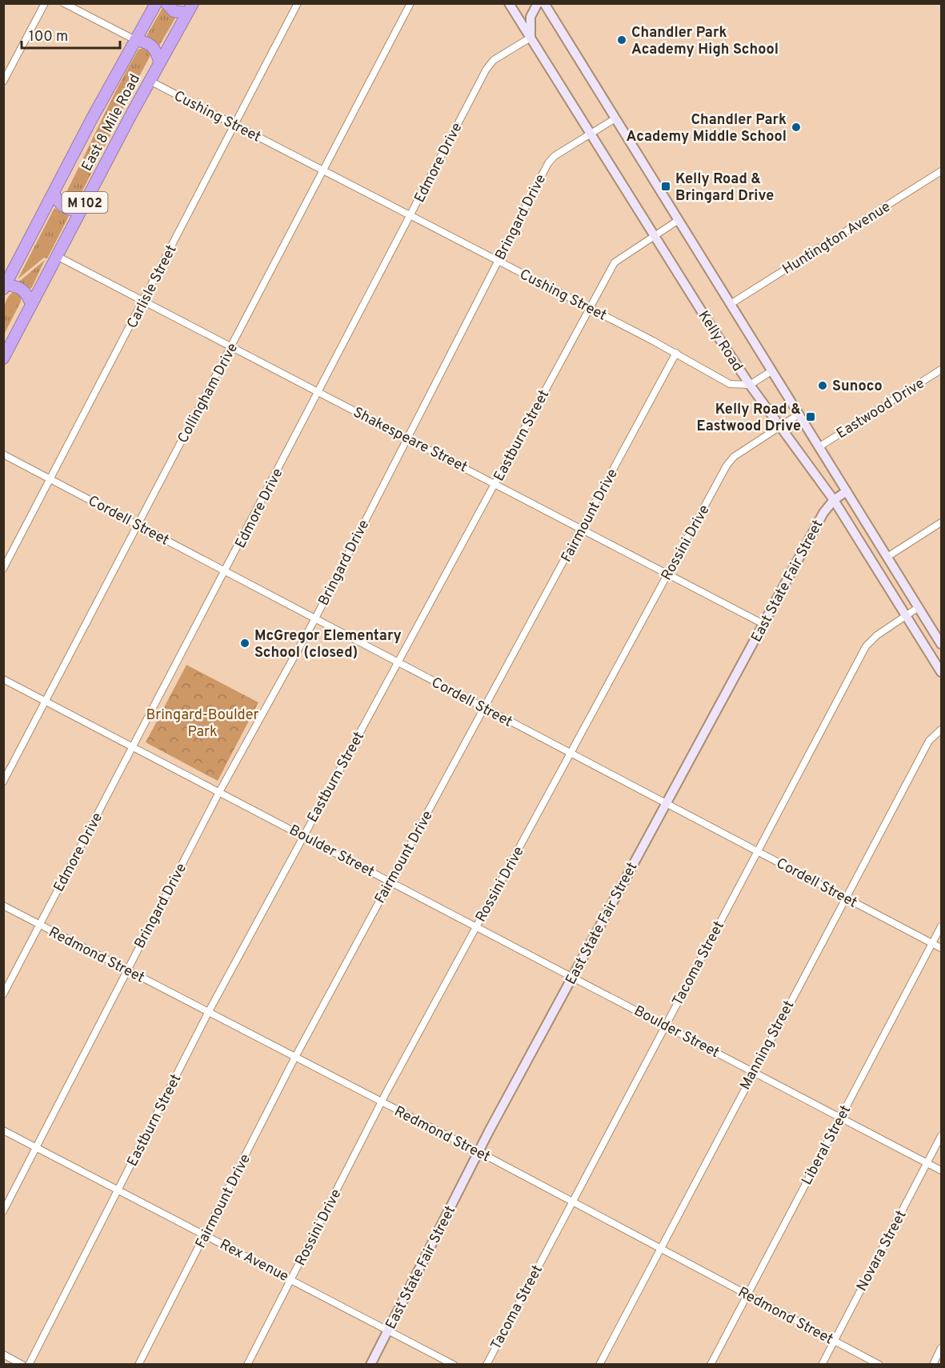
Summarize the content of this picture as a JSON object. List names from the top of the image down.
{
  "streets": {
    "highway": ["East 8 Mile Road", "M 102"],
    "street": [
      "Cushing Street",
      "Edmore Drive",
      "Bringard Drive",
      "Huntington Avenue",
      "Carlisle Street",
      "Kelly Road",
      "Collingham Drive",
      "Eastwood Drive",
      "Eastburn Street",
      "Shakespeare Street",
      "Fairmount Drive",
      "Cordell Street",
      "Rossini Drive",
      "East State Fair Street",
      "Boulder Street",
      "Redmond Street",
      "Tacoma Street",
      "Manning Street",
      "Liberal Street",
      "Novara Street",
      "Rex Avenue"
    ]
  },
  "crossings": [
    ["Cushing Street", "East 8 Mile Road"],
    ["Cushing Street", "Edmore Drive"],
    ["Cushing Street", "Bringard Drive"],
    ["Cushing Street", "Carlisle Street"],
    ["Cushing Street", "Kelly Road"],
    ["Cushing Street", "Collingham Drive"],
    ["Cushing Street", "Eastburn Street"],
    ["Cushing Street", "Fairmount Drive"],
    ["East 8 Mile Road", "Shakespeare Street"],
    ["Edmore Drive", "Kelly Road"],
    ["Edmore Drive", "Shakespeare Street"],
    ["Edmore Drive", "Cordell Street"],
    ["Edmore Drive", "Boulder Street"],
    ["Edmore Drive", "Redmond Street"],
    ["Bringard Drive", "Kelly Road"],
    ["Bringard Drive", "Shakespeare Street"],
    ["Bringard Drive", "Cordell Street"],
    ["Bringard Drive", "Boulder Street"],
    ["Bringard Drive", "Redmond Street"],
    ["Bringard Drive", "Rex Avenue"],
    ["Huntington Avenue", "Kelly Road"],
    ["Carlisle Street", "Shakespeare Street"],
    ["Carlisle Street", "Cordell Street"],
    ["Kelly Road", "Eastwood Drive"],
    ["Kelly Road", "Eastburn Street"],
    ["Kelly Road", "Rossini Drive"],
    ["Kelly Road", "East State Fair Street"],
    ["Kelly Road", "Tacoma Street"],
    ["Collingham Drive", "Shakespeare Street"],
    ["Collingham Drive", "Cordell Street"],
    ["Collingham Drive", "Boulder Street"],
    ["Eastburn Street", "Shakespeare Street"],
    ["Eastburn Street", "Cordell Street"],
    ["Eastburn Street", "Boulder Street"],
    ["Eastburn Street", "Redmond Street"],
    ["Eastburn Street", "Rex Avenue"],
    ["Shakespeare Street", "Fairmount Drive"],
    ["Shakespeare Street", "Rossini Drive"],
    ["Shakespeare Street", "East State Fair Street"],
    ["Fairmount Drive", "Cordell Street"],
    ["Fairmount Drive", "Boulder Street"],
    ["Fairmount Drive", "Redmond Street"],
    ["Fairmount Drive", "Rex Avenue"],
    ["Cordell Street", "Rossini Drive"],
    ["Cordell Street", "East State Fair Street"],
    ["Cordell Street", "Tacoma Street"],
    ["Cordell Street", "Manning Street"],
    ["Cordell Street", "Liberal Street"],
    ["Rossini Drive", "Boulder Street"],
    ["Rossini Drive", "Redmond Street"],
    ["Rossini Drive", "Rex Avenue"],
    ["East State Fair Street", "Boulder Street"],
    ["East State Fair Street", "Redmond Street"],
    ["East State Fair Street", "Rex Avenue"],
    ["Boulder Street", "Tacoma Street"],
    ["Boulder Street", "Manning Street"],
    ["Boulder Street", "Liberal Street"],
    ["Boulder Street", "Novara Street"],
    ["Redmond Street", "Tacoma Street"],
    ["Redmond Street", "Manning Street"],
    ["Redmond Street", "Liberal Street"],
    ["Redmond Street", "Novara Street"]
  ],
  "parks": ["Bringard-Boulder Park"],
  "places": {
    "other": [
      "Chandler Park Academy High School",
      "Chandler Park Academy Middle School",
      "Sunoco",
      "McGregor Elementary School (closed)"
    ],
    "transit": ["Kelly Road & Bringard Drive", "Kelly Road & Eastwood Drive"]
  },
  "scale_bar": "100 m"
}
